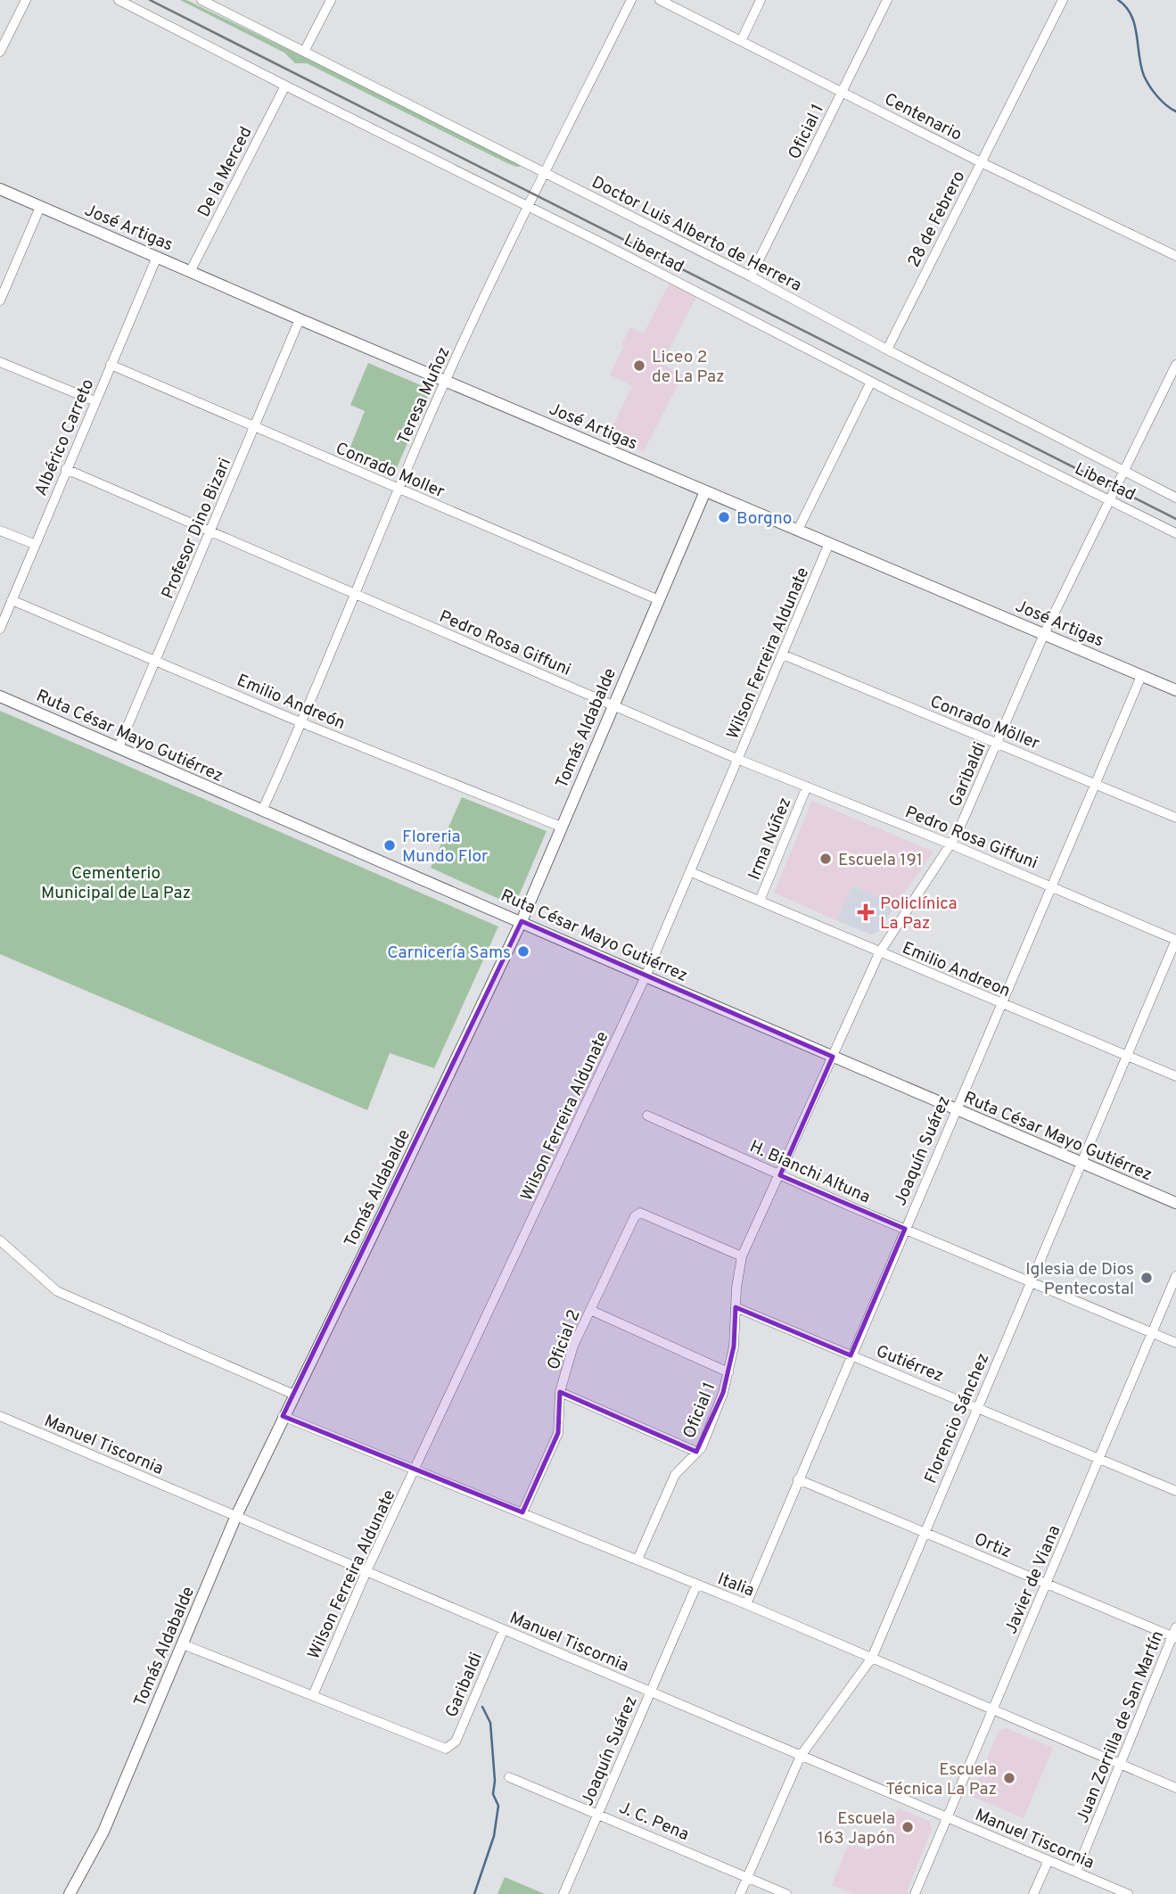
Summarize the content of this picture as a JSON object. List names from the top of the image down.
{
  "streets": {
    "street": [
      "Centenario",
      "Oficial 1",
      "De la Merced",
      "28 de Febrero",
      "José Artigas",
      "Doctor Luis Alberto de Herrera",
      "Libertad",
      "Teresa Muñoz",
      "Albérico Carreto",
      "Conrado Moller",
      "Profesor Dino Bizari",
      "Pedro Rosa Giffuni",
      "Wilson Ferreira Aldunate",
      "Emilio Andreón",
      "Conrado Möller",
      "Tomás Aldabalde",
      "Ruta César Mayo Gutiérrez",
      "Garibaldi",
      "Irma Núñez",
      "Emilio Andreon",
      "Joaquín Suárez",
      "H. Bianchi Altuna",
      "Oficial 2",
      "Gutiérrez",
      "Florencio Sánchez",
      "Manuel Tiscornia",
      "Ortiz",
      "Javier de Viana",
      "Italia",
      "Juan Zorrilla de San Martín",
      "J. C. Pena"
    ]
  },
  "crossings": [
    ["Centenario", "Oficial 1"],
    ["Centenario", "28 de Febrero"],
    ["Oficial 1", "Doctor Luis Alberto de Herrera"],
    ["Oficial 1", "Garibaldi"],
    ["Oficial 1", "Oficial 2"],
    ["Oficial 1", "Gutiérrez"],
    ["Oficial 1", "Italia"],
    ["De la Merced", "José Artigas"],
    ["De la Merced", "Libertad"],
    ["28 de Febrero", "Doctor Luis Alberto de Herrera"],
    ["José Artigas", "Teresa Muñoz"],
    ["José Artigas", "Albérico Carreto"],
    ["José Artigas", "Profesor Dino Bizari"],
    ["José Artigas", "Wilson Ferreira Aldunate"],
    ["José Artigas", "Tomás Aldabalde"],
    ["José Artigas", "Garibaldi"],
    ["José Artigas", "Joaquín Suárez"],
    ["Doctor Luis Alberto de Herrera", "Teresa Muñoz"],
    ["Doctor Luis Alberto de Herrera", "Garibaldi"],
    ["Libertad", "Teresa Muñoz"],
    ["Libertad", "Garibaldi"],
    ["Teresa Muñoz", "Conrado Moller"],
    ["Teresa Muñoz", "Pedro Rosa Giffuni"],
    ["Teresa Muñoz", "Emilio Andreón"],
    ["Teresa Muñoz", "Ruta César Mayo Gutiérrez"],
    ["Albérico Carreto", "Conrado Moller"],
    ["Albérico Carreto", "Pedro Rosa Giffuni"],
    ["Albérico Carreto", "Emilio Andreón"],
    ["Conrado Moller", "Profesor Dino Bizari"],
    ["Conrado Moller", "Tomás Aldabalde"],
    ["Profesor Dino Bizari", "Pedro Rosa Giffuni"],
    ["Profesor Dino Bizari", "Emilio Andreón"],
    ["Profesor Dino Bizari", "Ruta César Mayo Gutiérrez"],
    ["Pedro Rosa Giffuni", "Wilson Ferreira Aldunate"],
    ["Pedro Rosa Giffuni", "Tomás Aldabalde"],
    ["Pedro Rosa Giffuni", "Garibaldi"],
    ["Pedro Rosa Giffuni", "Irma Núñez"],
    ["Pedro Rosa Giffuni", "Joaquín Suárez"],
    ["Pedro Rosa Giffuni", "Florencio Sánchez"],
    ["Wilson Ferreira Aldunate", "Conrado Möller"],
    ["Wilson Ferreira Aldunate", "Ruta César Mayo Gutiérrez"],
    ["Wilson Ferreira Aldunate", "Garibaldi"],
    ["Wilson Ferreira Aldunate", "Emilio Andreon"],
    ["Wilson Ferreira Aldunate", "Manuel Tiscornia"],
    ["Wilson Ferreira Aldunate", "Italia"],
    ["Emilio Andreón", "Tomás Aldabalde"],
    ["Conrado Möller", "Garibaldi"],
    ["Conrado Möller", "Joaquín Suárez"],
    ["Tomás Aldabalde", "Ruta César Mayo Gutiérrez"],
    ["Tomás Aldabalde", "Manuel Tiscornia"],
    ["Tomás Aldabalde", "Italia"],
    ["Ruta César Mayo Gutiérrez", "Garibaldi"],
    ["Ruta César Mayo Gutiérrez", "Joaquín Suárez"],
    ["Ruta César Mayo Gutiérrez", "Florencio Sánchez"],
    ["Garibaldi", "Emilio Andreon"],
    ["Garibaldi", "H. Bianchi Altuna"],
    ["Garibaldi", "Oficial 2"],
    ["Garibaldi", "Manuel Tiscornia"],
    ["Irma Núñez", "Emilio Andreon"],
    ["Emilio Andreon", "Joaquín Suárez"],
    ["Emilio Andreon", "Florencio Sánchez"],
    ["Joaquín Suárez", "H. Bianchi Altuna"],
    ["Joaquín Suárez", "Gutiérrez"],
    ["Joaquín Suárez", "Manuel Tiscornia"],
    ["Joaquín Suárez", "Ortiz"],
    ["Joaquín Suárez", "Italia"],
    ["Joaquín Suárez", "J. C. Pena"],
    ["H. Bianchi Altuna", "Florencio Sánchez"],
    ["H. Bianchi Altuna", "Javier de Viana"],
    ["Oficial 2", "Italia"],
    ["Gutiérrez", "Florencio Sánchez"],
    ["Gutiérrez", "Javier de Viana"],
    ["Florencio Sánchez", "Manuel Tiscornia"],
    ["Florencio Sánchez", "Ortiz"],
    ["Florencio Sánchez", "Italia"],
    ["Florencio Sánchez", "J. C. Pena"],
    ["Manuel Tiscornia", "Javier de Viana"],
    ["Manuel Tiscornia", "Juan Zorrilla de San Martín"],
    ["Ortiz", "Javier de Viana"],
    ["Ortiz", "Juan Zorrilla de San Martín"],
    ["Javier de Viana", "Italia"],
    ["Italia", "Juan Zorrilla de San Martín"]
  ],
  "parks": ["Cementerio Municipal de La Paz"],
  "places": {
    "other": [
      "Liceo 2 de La Paz",
      "Borgno",
      "Floreria Mundo Flor",
      "Escuela 191",
      "Carnicería Sams",
      "Iglesia de Dios Pentecostal",
      "Escuela Técnica La Paz",
      "Escuela 163 Japón"
    ],
    "health": ["Policlínica La Paz"]
  }
}
